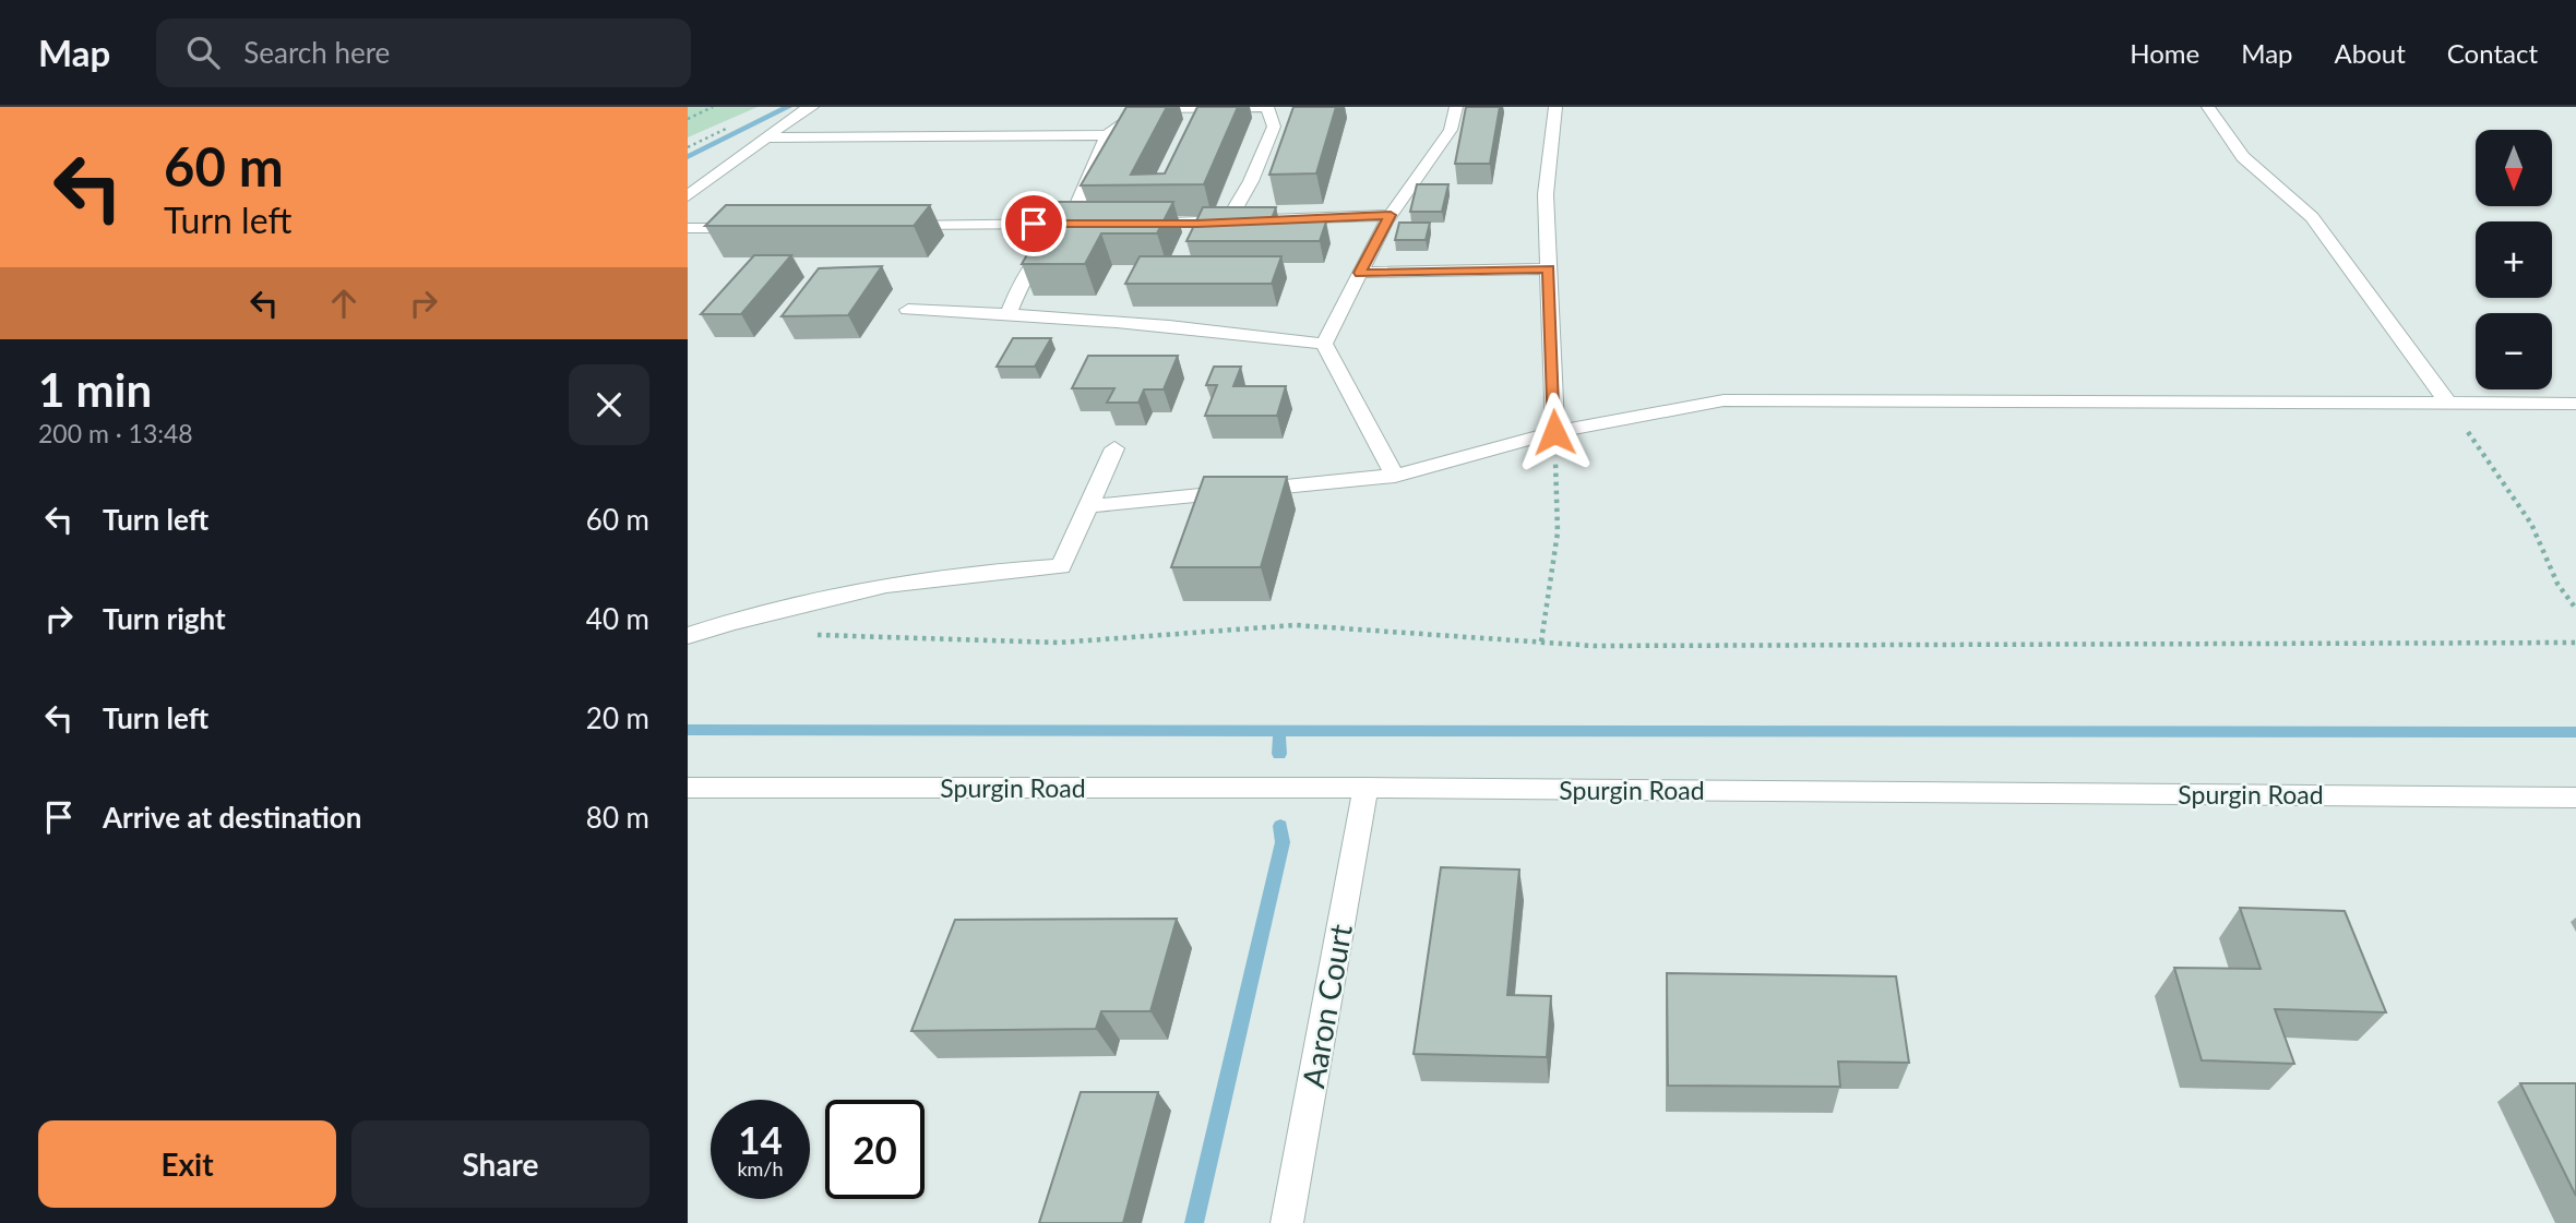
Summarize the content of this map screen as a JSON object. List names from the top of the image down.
{
  "streets": {
    "street": ["Spurgin Road", "Aaron Court"]
  },
  "crossings": [
    ["Spurgin Road", "Aaron Court"]
  ],
  "north": "bottom",
  "page": {
    "header": "Map",
    "search": "Search here",
    "nav": [
      "Home",
      "Map",
      "About",
      "Contact"
    ],
    "turn": ["60 m", "Turn left"],
    "map_buttons": ["+", "−"],
    "heading": ["1 min", "200 m · 13:48"],
    "list": [
      {
        "name": "Turn left",
        "value": "60 m"
      },
      {
        "name": "Turn right",
        "value": "40 m"
      },
      {
        "name": "Turn left",
        "value": "20 m"
      },
      {
        "name": "Arrive at destination",
        "value": "80 m"
      }
    ],
    "speed": "14 km/h",
    "limit": "20",
    "buttons": ["Exit", "Share"]
  }
}
